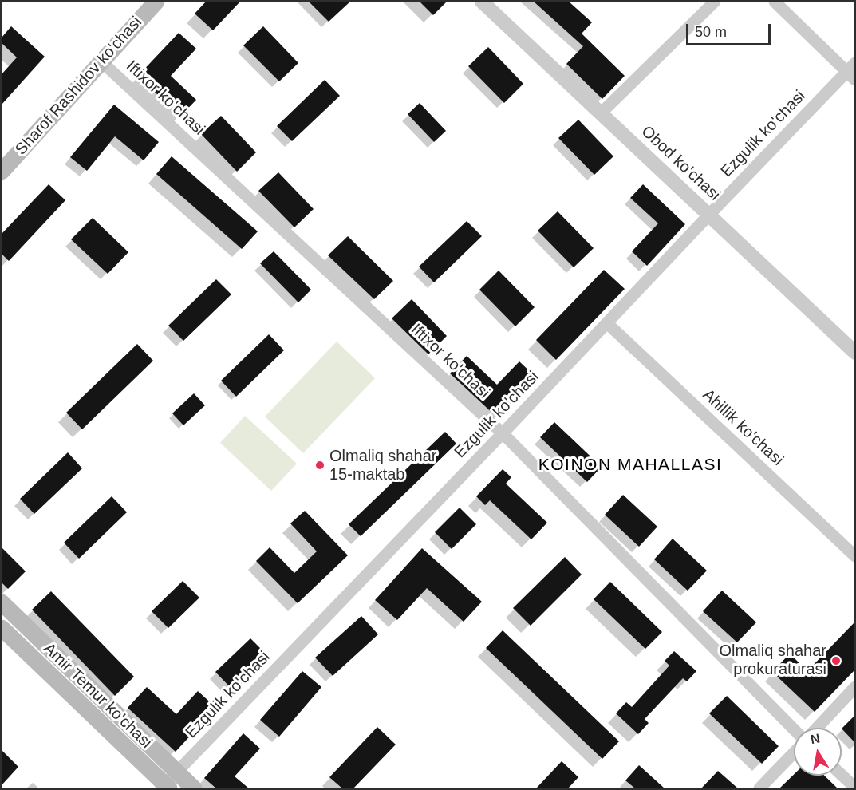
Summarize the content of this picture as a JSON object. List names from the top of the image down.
{
  "streets": {
    "main road": ["Sharof Rashidov ko'chasi", "Amir Temur ko'chasi"],
    "street": [
      "Iftixor ko'chasi",
      "Ezgulik ko'chasi",
      "Obod ko'chasi",
      "Ahillik ko'chasi"
    ]
  },
  "crossings": [
    ["Sharof Rashidov ko'chasi", "Iftixor ko'chasi"],
    ["Iftixor ko'chasi", "Ezgulik ko'chasi"],
    ["Ezgulik ko'chasi", "Obod ko'chasi"],
    ["Ezgulik ko'chasi", "Ahillik ko'chasi"],
    ["Ezgulik ko'chasi", "Amir Temur ko'chasi"]
  ],
  "districts": ["KOINON MAHALLASI"],
  "places": ["Olmaliq shahar 15-maktab", "Olmaliq shahar prokuraturasi"],
  "scale_bar": "50 m",
  "north": "top"
}
